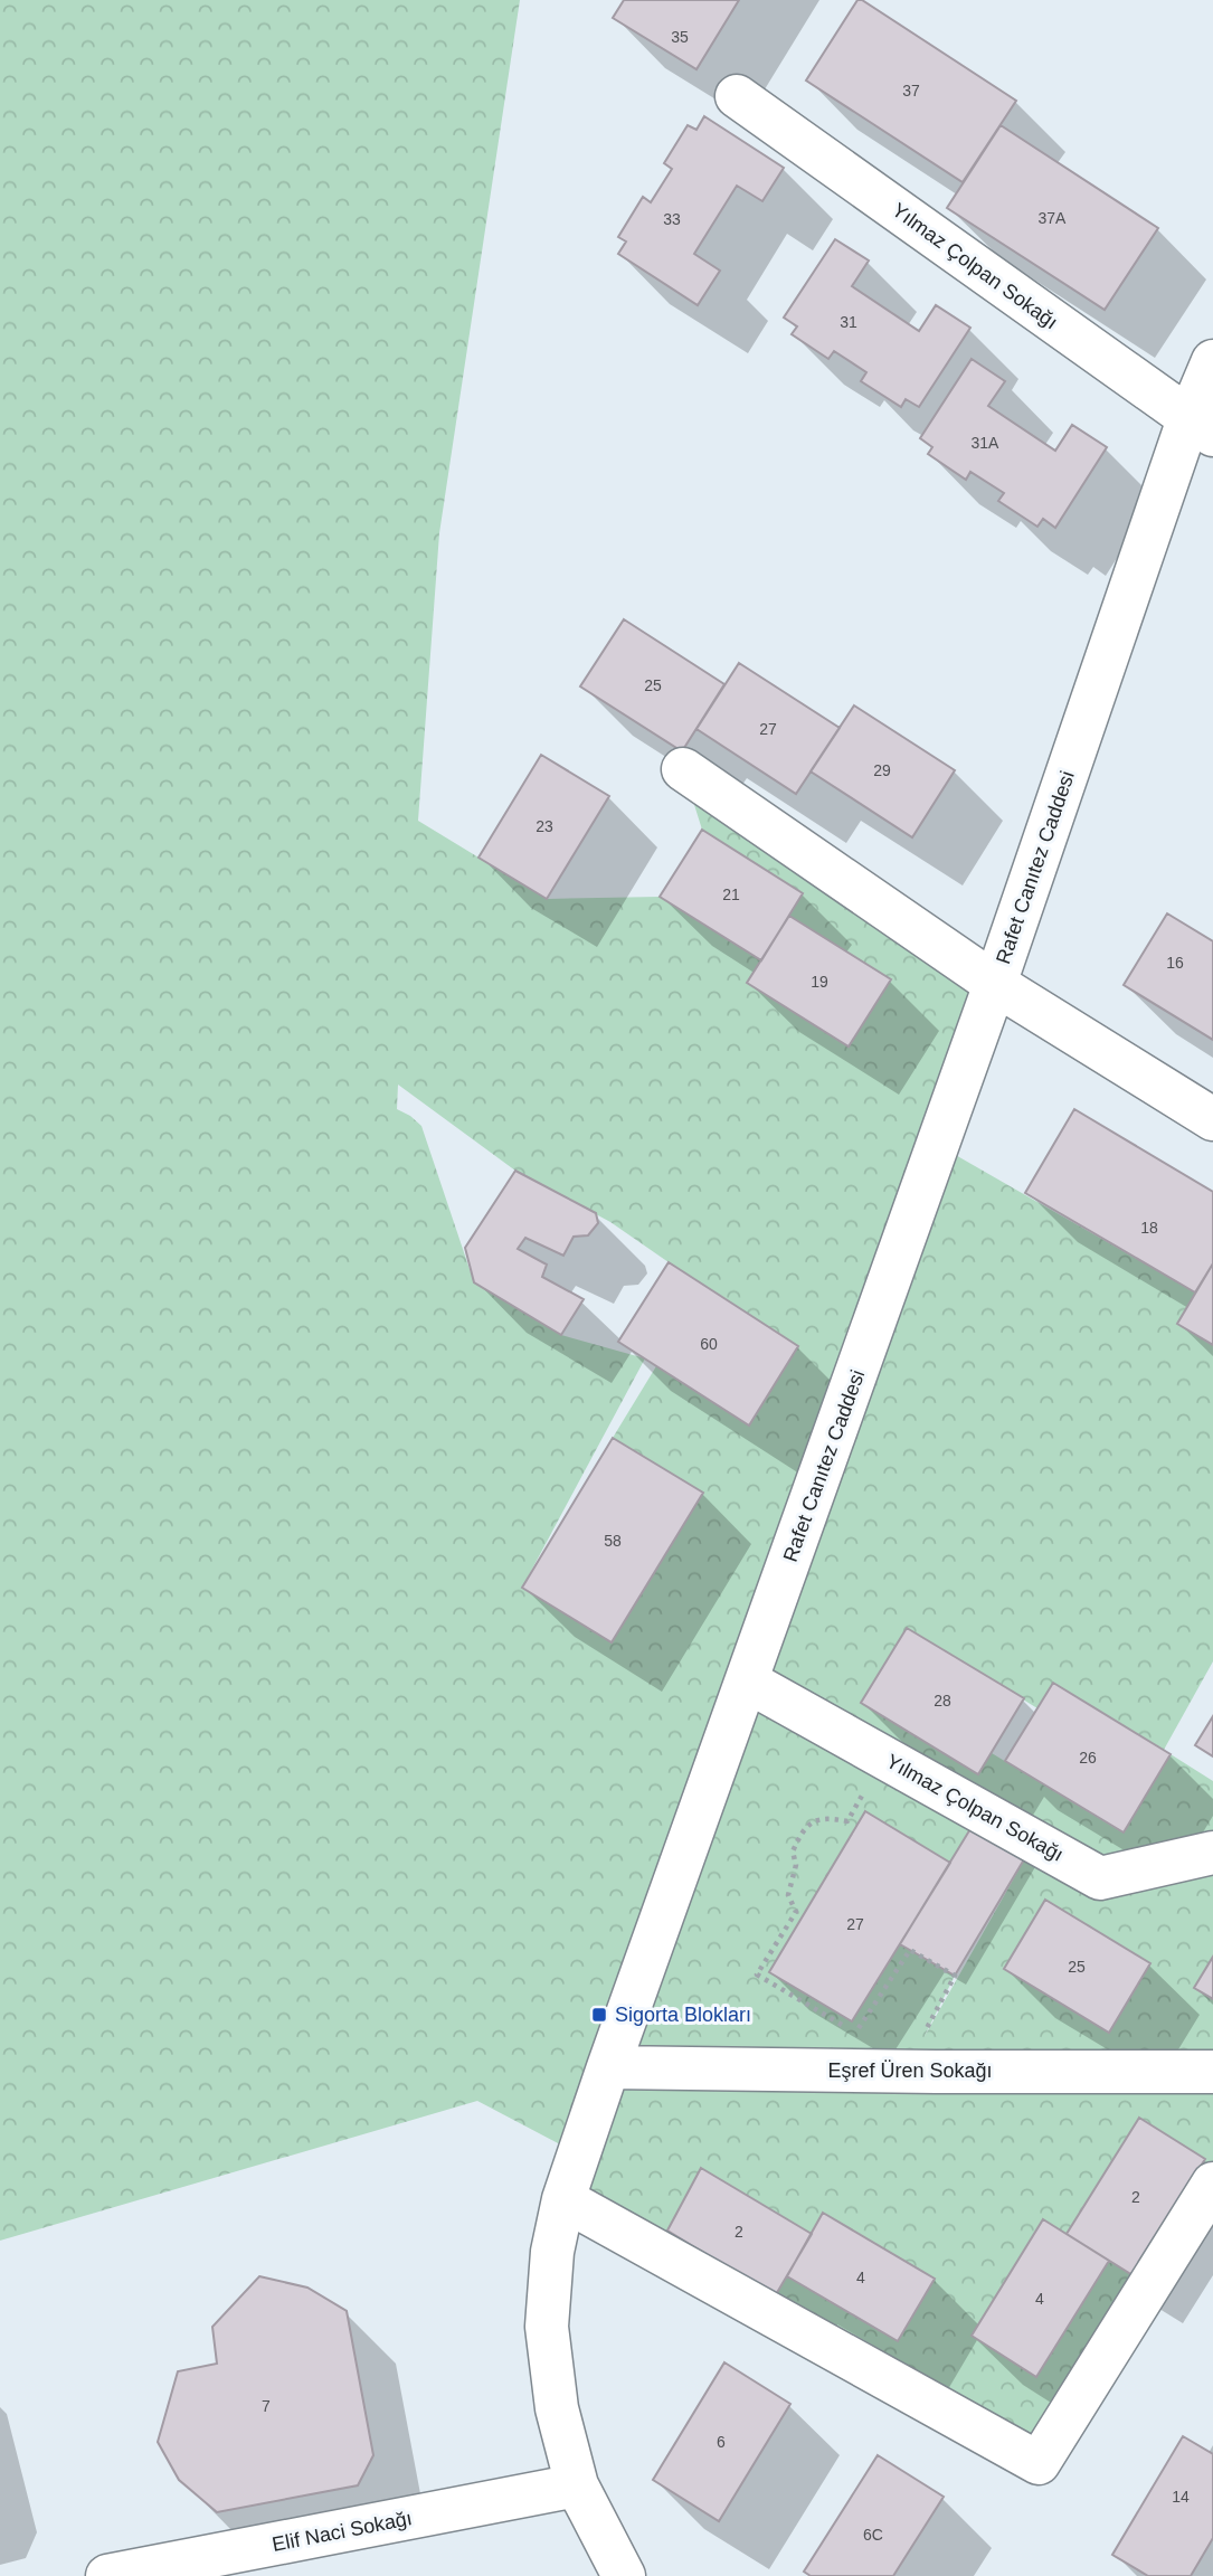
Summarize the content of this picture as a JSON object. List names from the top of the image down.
{
  "streets": {
    "street": [
      "Yılmaz Çolpan Sokağı",
      "Rafet Canıtez Caddesi",
      "Eşref Üren Sokağı",
      "Elif Naci Sokağı"
    ]
  },
  "crossings": [
    ["Yılmaz Çolpan Sokağı", "Rafet Canıtez Caddesi"],
    ["Rafet Canıtez Caddesi", "Eşref Üren Sokağı"],
    ["Rafet Canıtez Caddesi", "Elif Naci Sokağı"]
  ],
  "places": {
    "transit": ["Sigorta Blokları"]
  },
  "house_numbers": [
    "35",
    "37",
    "37A",
    "33",
    "31",
    "31A",
    "25",
    "27",
    "29",
    "23",
    "21",
    "16",
    "19",
    "18",
    "60",
    "58",
    "28",
    "26",
    "27",
    "25",
    "2",
    "2",
    "4",
    "4",
    "7",
    "6",
    "14",
    "6C"
  ]
}
